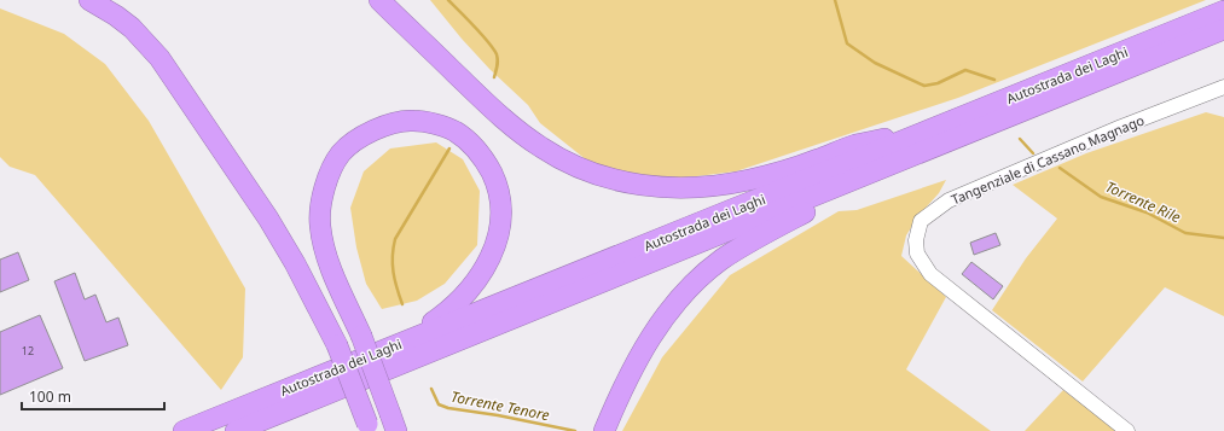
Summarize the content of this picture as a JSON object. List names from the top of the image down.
{
  "streets": {
    "highway": ["Autostrada dei Laghi"],
    "street": ["Tangenziale di Cassano Magnago"]
  },
  "water": ["Torrente Rile", "Torrente Tenore"],
  "house_numbers": ["12"],
  "scale_bar": "100 m"
}
